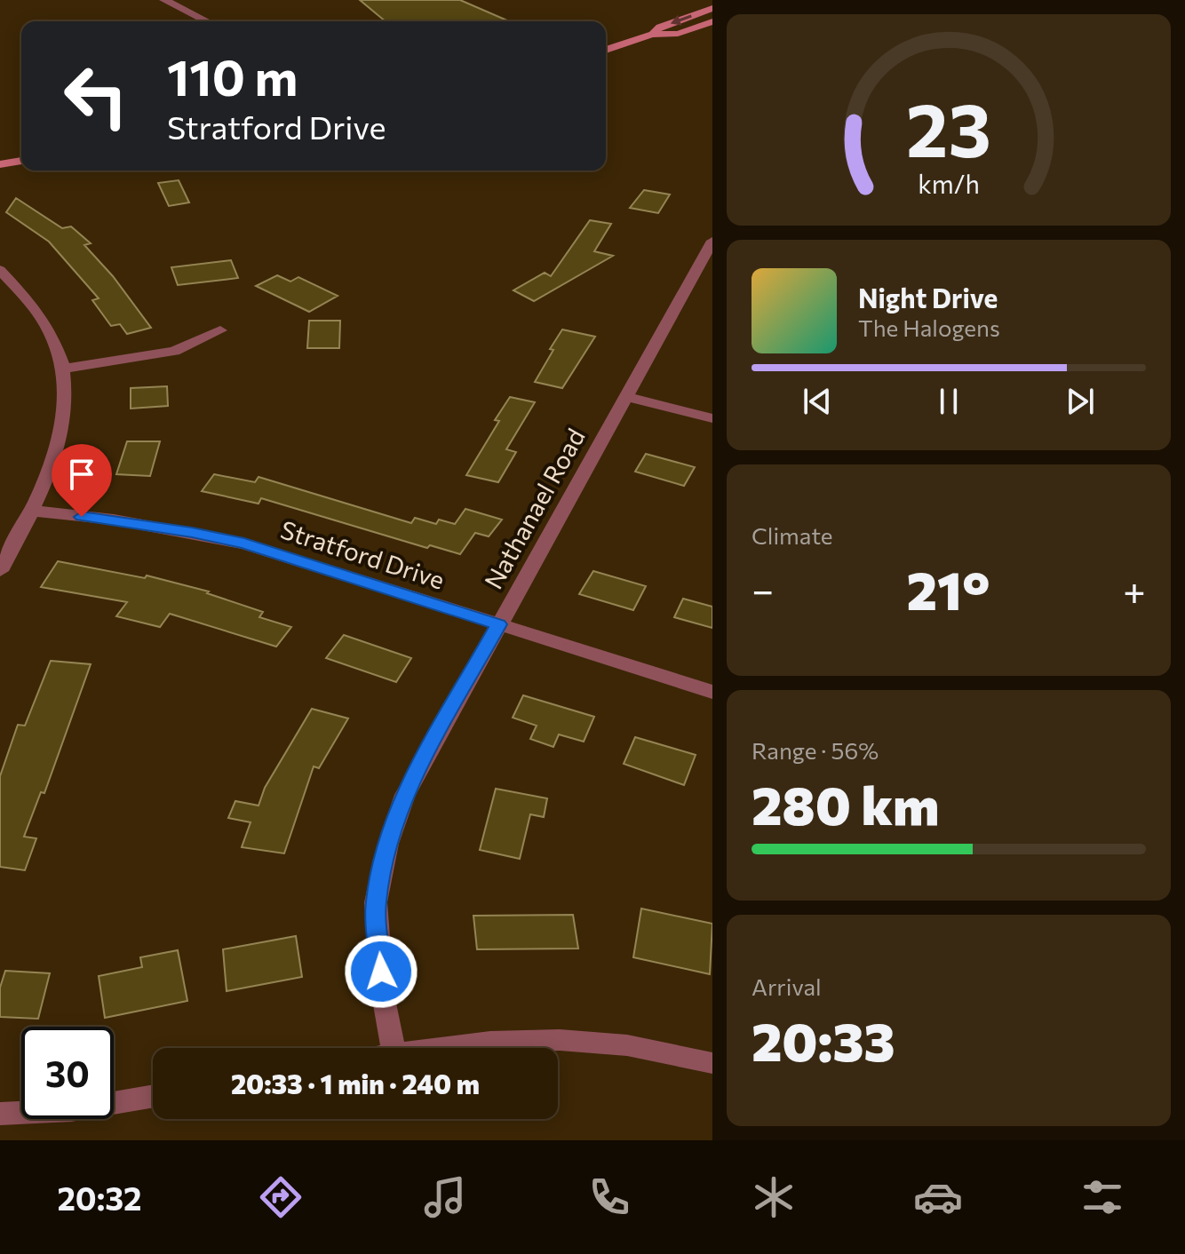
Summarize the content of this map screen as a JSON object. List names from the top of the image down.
{
  "streets": {
    "street": ["Nathanael Road", "Stratford Drive"]
  },
  "crossings": [
    ["Nathanael Road", "Stratford Drive"]
  ],
  "page": {
    "turn": ["110 m", "Stratford Drive"],
    "song": ["Night Drive", "The Halogens"],
    "tile": [
      "Climate",
      ["Range · 56%", "280 km"],
      ["Arrival", "20:33"]
    ],
    "heat": ["−", "21°", "+"],
    "limit": "30",
    "trip": "20:33 · 1 min · 240 m",
    "tabs": "20:32",
    "gauge": ["23", "km/h"]
  }
}
